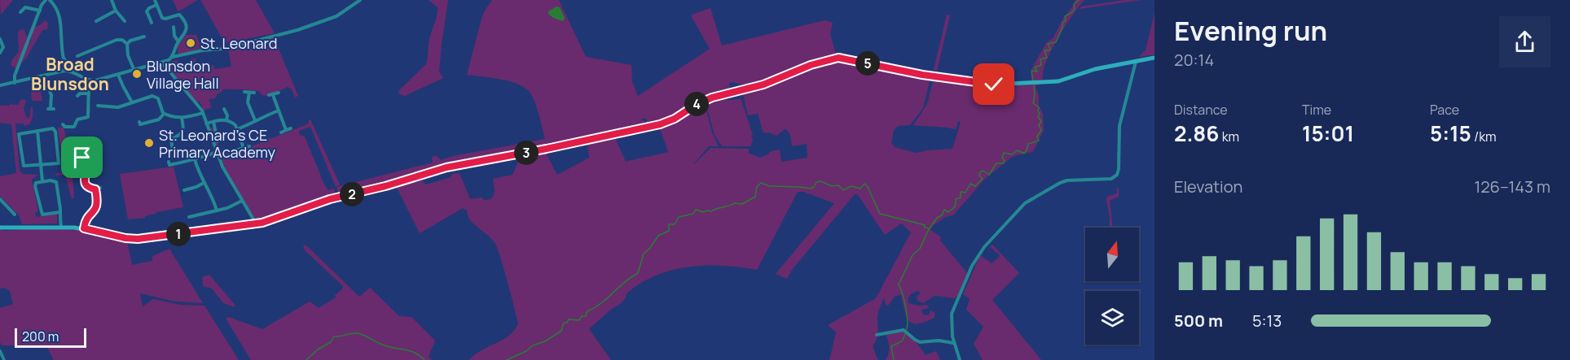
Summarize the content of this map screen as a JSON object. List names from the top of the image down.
{
  "districts": ["Broad Blunsdon"],
  "places": ["St. Leonard", "Blunsdon Village Hall", "St. Leonard's CE Primary Academy"],
  "scale_bar": "200 m",
  "north": "top",
  "page": {
    "heading": ["Evening run", "20:14"],
    "pins": [
      "5",
      "4",
      "3",
      "2",
      "1"
    ],
    "stats": [
      ["Distance", "2.86 km"],
      ["Time", "15:01"],
      ["Pace", "5:15 /km"]
    ],
    "chart": ["Elevation", "126–143 m"],
    "list": [
      {
        "name": "500 m",
        "note": "5:13"
      }
    ],
    "scale": "200 m"
  }
}
